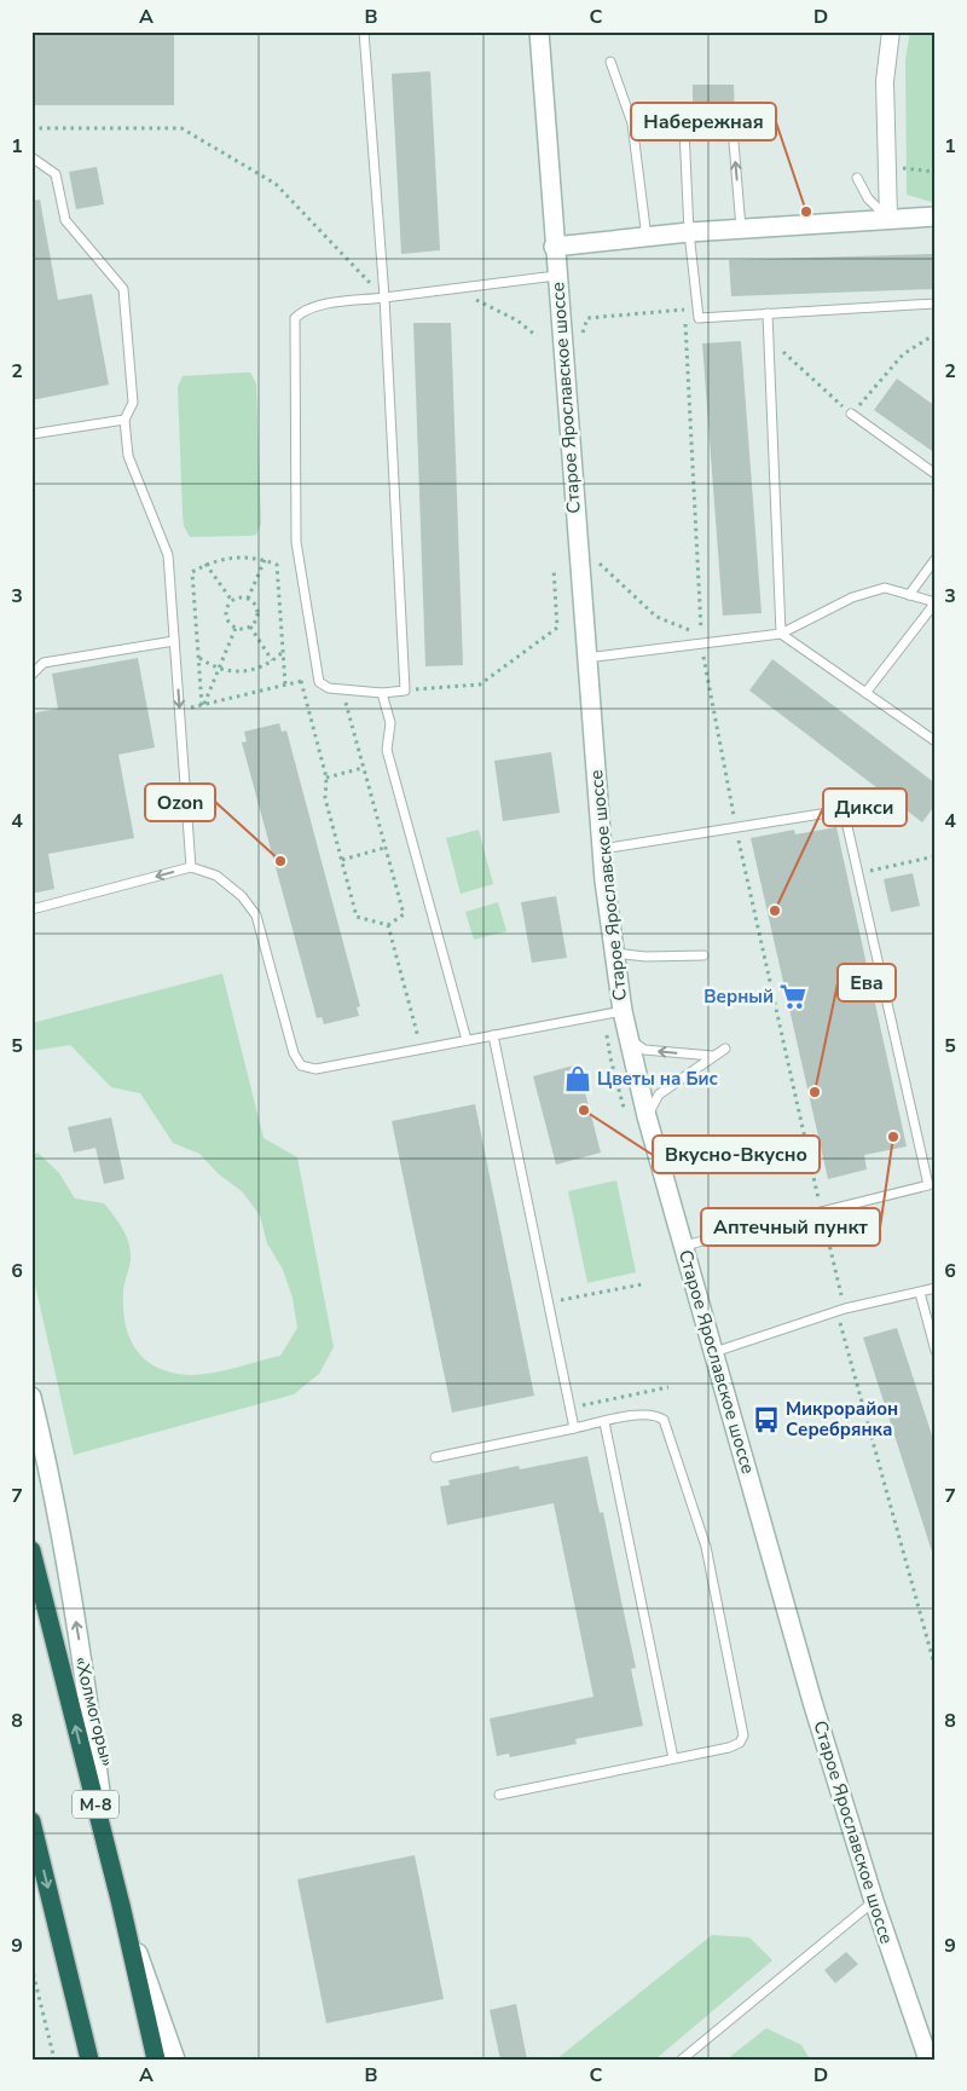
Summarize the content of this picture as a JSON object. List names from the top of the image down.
{
  "streets": {
    "highway": ["«Холмогоры»", "М-8"],
    "main road": ["Старое Ярославское шоссе"]
  },
  "one_way": ["«Холмогоры»"],
  "places": {
    "other": [
      "Набережная",
      "Ozon",
      "Дикси",
      "Ева",
      "Вкусно-Вкусно",
      "Аптечный пункт"
    ],
    "supermarket": ["Верный"],
    "shop": ["Цветы на Бис"],
    "bus stop": ["Микрорайон Серебрянка"]
  },
  "grid": {
    "columns": [
      "A",
      "B",
      "C",
      "D"
    ],
    "rows": [
      "1",
      "2",
      "3",
      "4",
      "5",
      "6",
      "7",
      "8",
      "9"
    ]
  }
}
